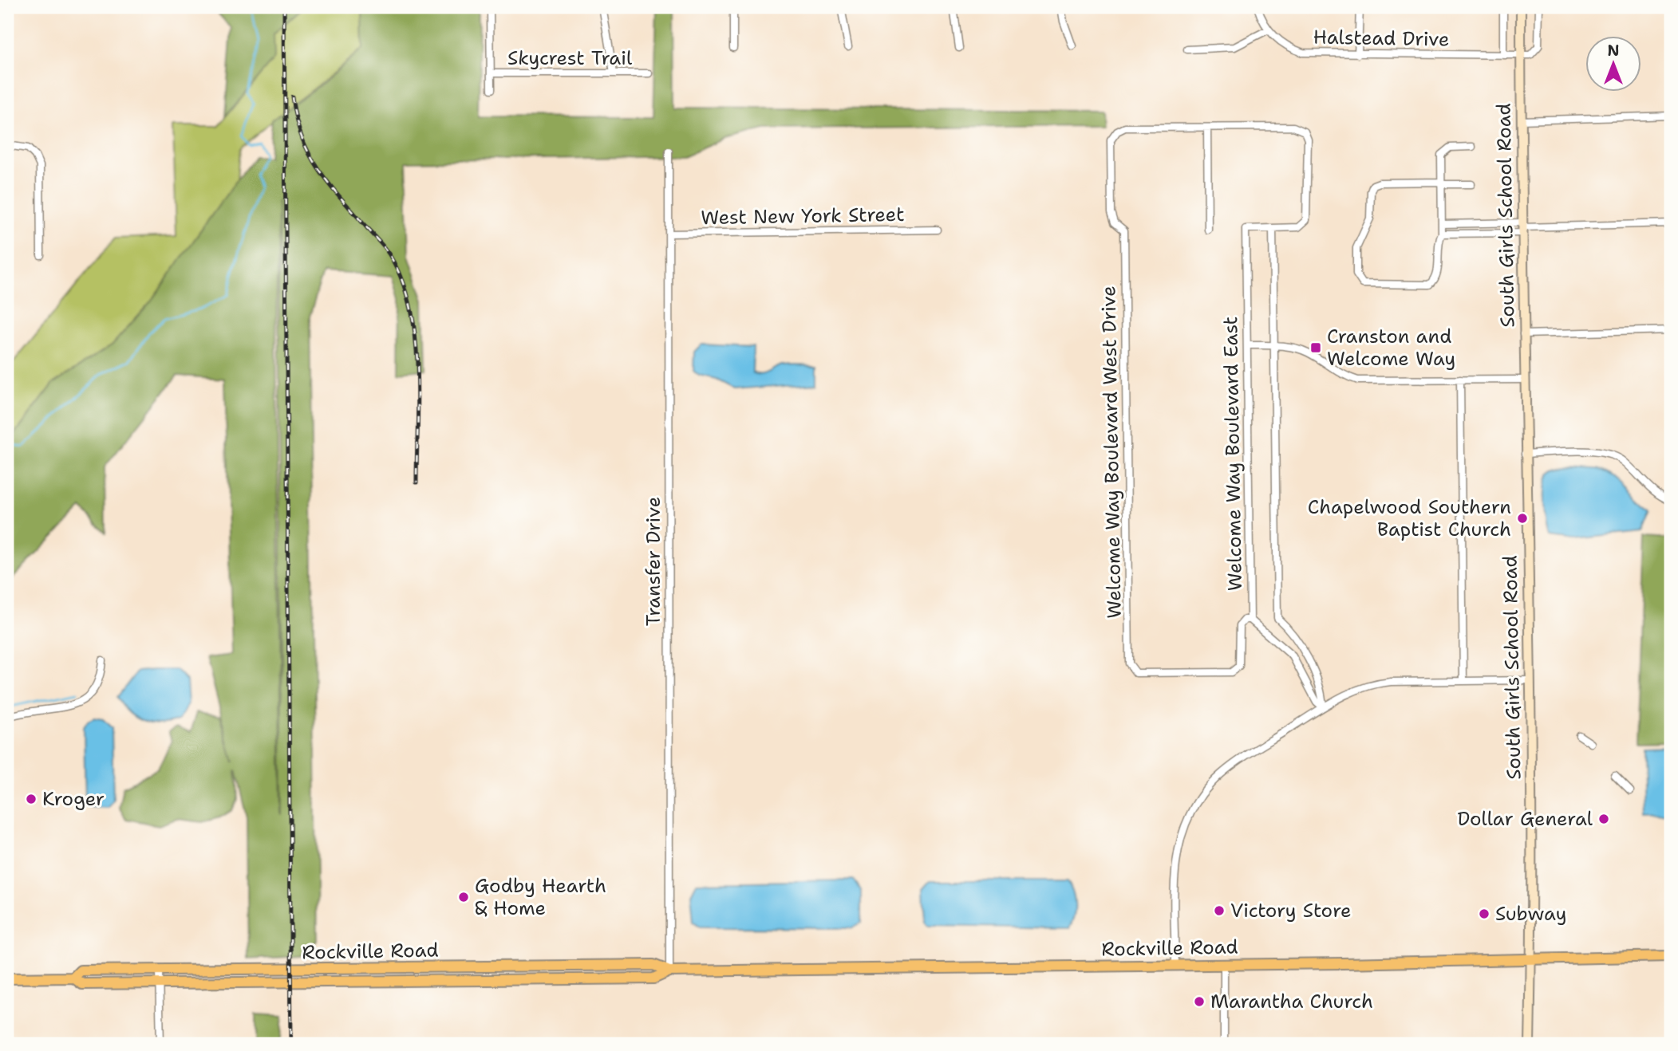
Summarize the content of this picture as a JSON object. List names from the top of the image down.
{
  "streets": {
    "main road": ["South Girls School Road", "Rockville Road"],
    "street": [
      "Halstead Drive",
      "Skycrest Trail",
      "West New York Street",
      "Welcome Way Boulevard West Drive",
      "Welcome Way Boulevard East",
      "Transfer Drive"
    ]
  },
  "crossings": [
    ["Halstead Drive", "South Girls School Road"],
    ["South Girls School Road", "Rockville Road"],
    ["West New York Street", "Transfer Drive"],
    ["Welcome Way Boulevard West Drive", "Welcome Way Boulevard East"],
    ["Transfer Drive", "Rockville Road"]
  ],
  "places": {
    "transit": ["Cranston and Welcome Way"],
    "other": [
      "Chapelwood Southern Baptist Church",
      "Kroger",
      "Dollar General",
      "Godby Hearth & Home",
      "Victory Store",
      "Subway",
      "Marantha Church"
    ]
  },
  "north": "top"
}
